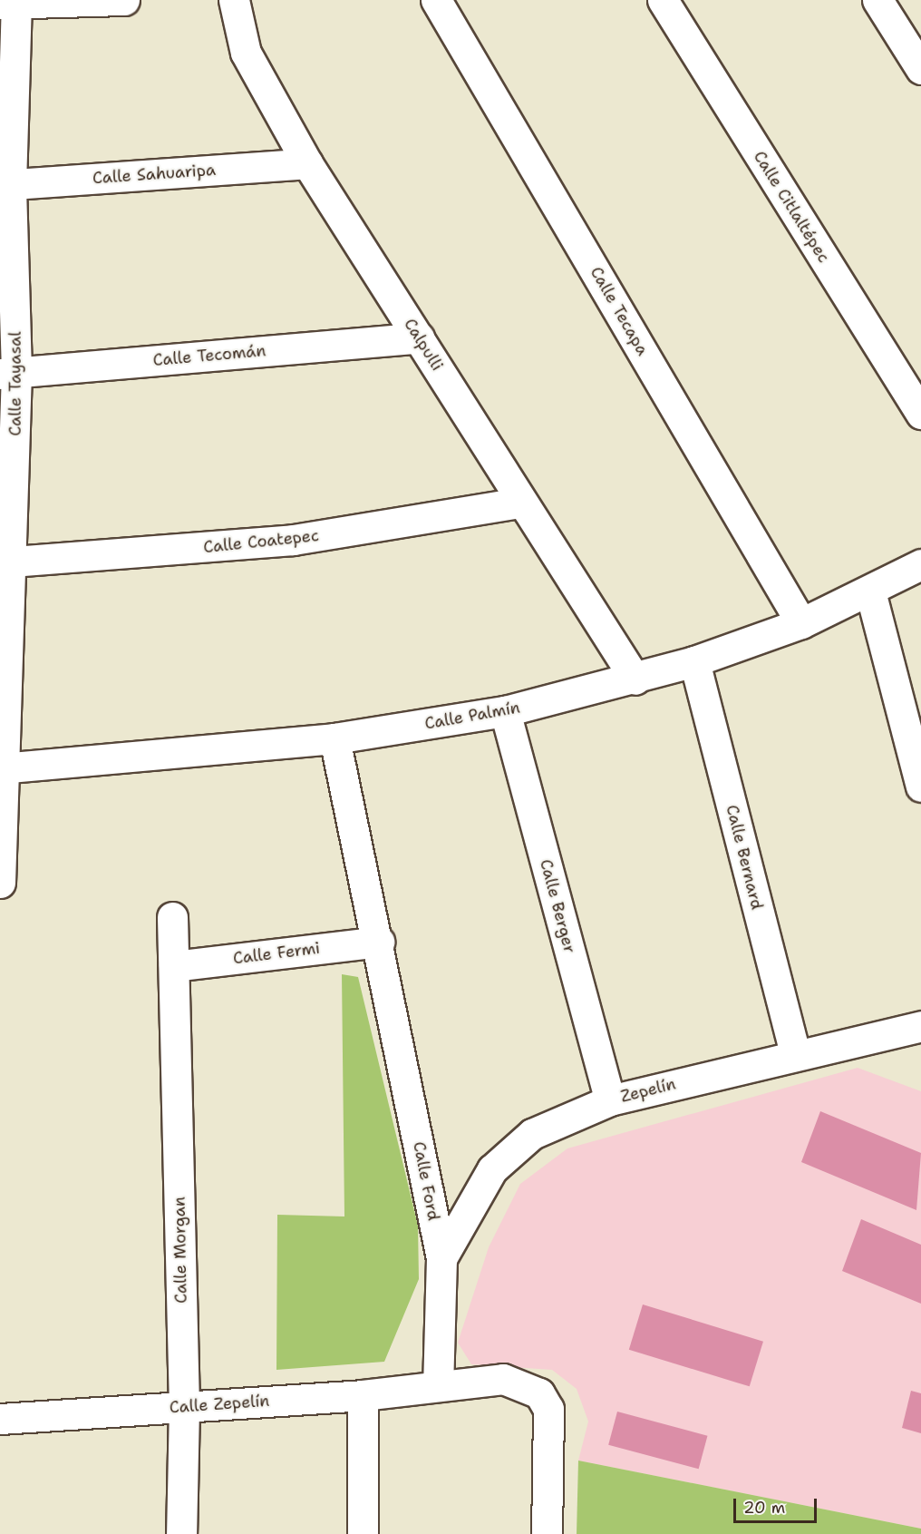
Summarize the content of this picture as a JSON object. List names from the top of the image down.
{
  "streets": {
    "street": [
      "Calle Sahuaripa",
      "Calle Citlaltépec",
      "Calle Tecapa",
      "Calpulli",
      "Calle Tecomán",
      "Calle Tayasal",
      "Calle Coatepec",
      "Calle Palmín",
      "Calle Bernard",
      "Calle Berger",
      "Calle Fermi",
      "Zepelín",
      "Calle Ford",
      "Calle Morgan",
      "Calle Zepelín"
    ]
  },
  "crossings": [
    ["Calle Sahuaripa", "Calpulli"],
    ["Calle Sahuaripa", "Calle Tayasal"],
    ["Calle Tecapa", "Calle Palmín"],
    ["Calpulli", "Calle Tecomán"],
    ["Calpulli", "Calle Coatepec"],
    ["Calpulli", "Calle Palmín"],
    ["Calle Tecomán", "Calle Tayasal"],
    ["Calle Tayasal", "Calle Coatepec"],
    ["Calle Tayasal", "Calle Palmín"],
    ["Calle Palmín", "Calle Bernard"],
    ["Calle Palmín", "Calle Berger"],
    ["Calle Palmín", "Calle Ford"],
    ["Calle Bernard", "Zepelín"],
    ["Calle Berger", "Zepelín"],
    ["Calle Fermi", "Calle Ford"],
    ["Calle Fermi", "Calle Morgan"],
    ["Zepelín", "Calle Ford"],
    ["Calle Ford", "Calle Zepelín"],
    ["Calle Morgan", "Calle Zepelín"]
  ],
  "scale_bar": "20 m"
}
